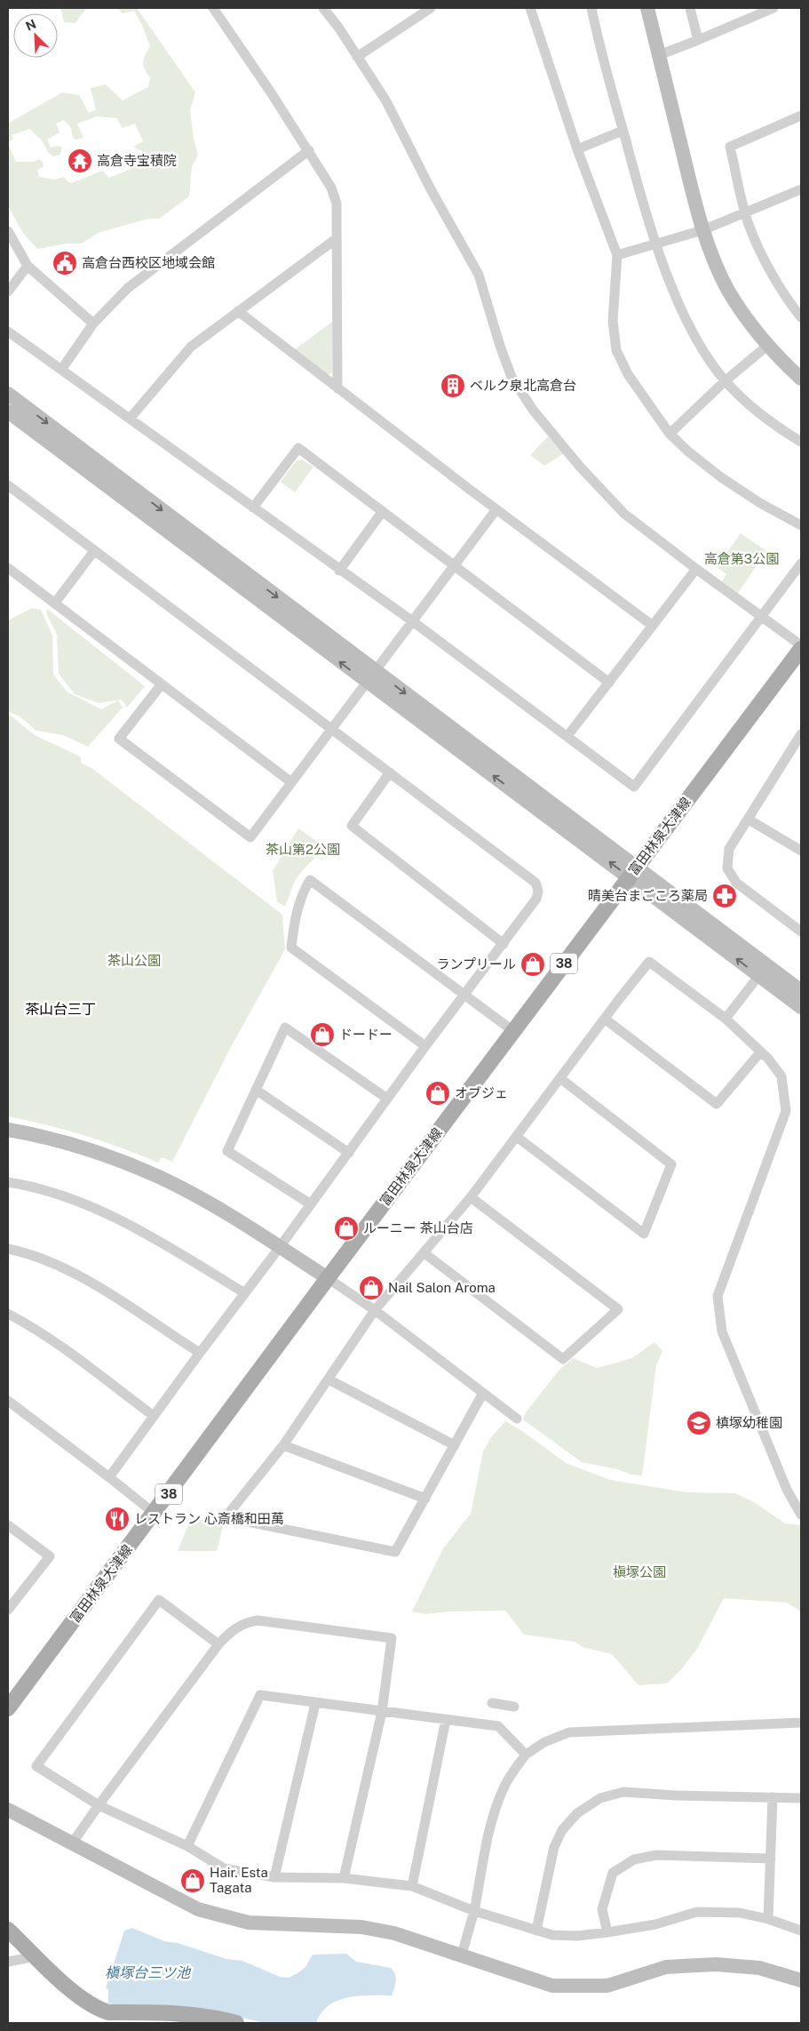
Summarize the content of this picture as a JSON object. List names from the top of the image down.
{
  "streets": {
    "main road": ["富田林泉大津線", "38"]
  },
  "districts": ["茶山台三丁"],
  "water": ["槇塚台三ツ池"],
  "parks": [
    "高倉第3公園",
    "茶山第2公園",
    "茶山公園",
    "槇塚公園"
  ],
  "places": {
    "temple": ["高倉寺宝積院"],
    "public building": ["高倉台西校区地域会館"],
    "building": ["ベルク泉北高倉台"],
    "pharmacy": ["晴美台まごころ薬局"],
    "shop": [
      "ランプリール",
      "ドードー",
      "オブジェ",
      "ルーニー 茶山台店",
      "Nail Salon Aroma",
      "Hair. Esta Tagata"
    ],
    "school or university": ["槙塚幼稚園"],
    "restaurant": ["レストラン 心斎橋和田萬"]
  },
  "north": "top left"
}
